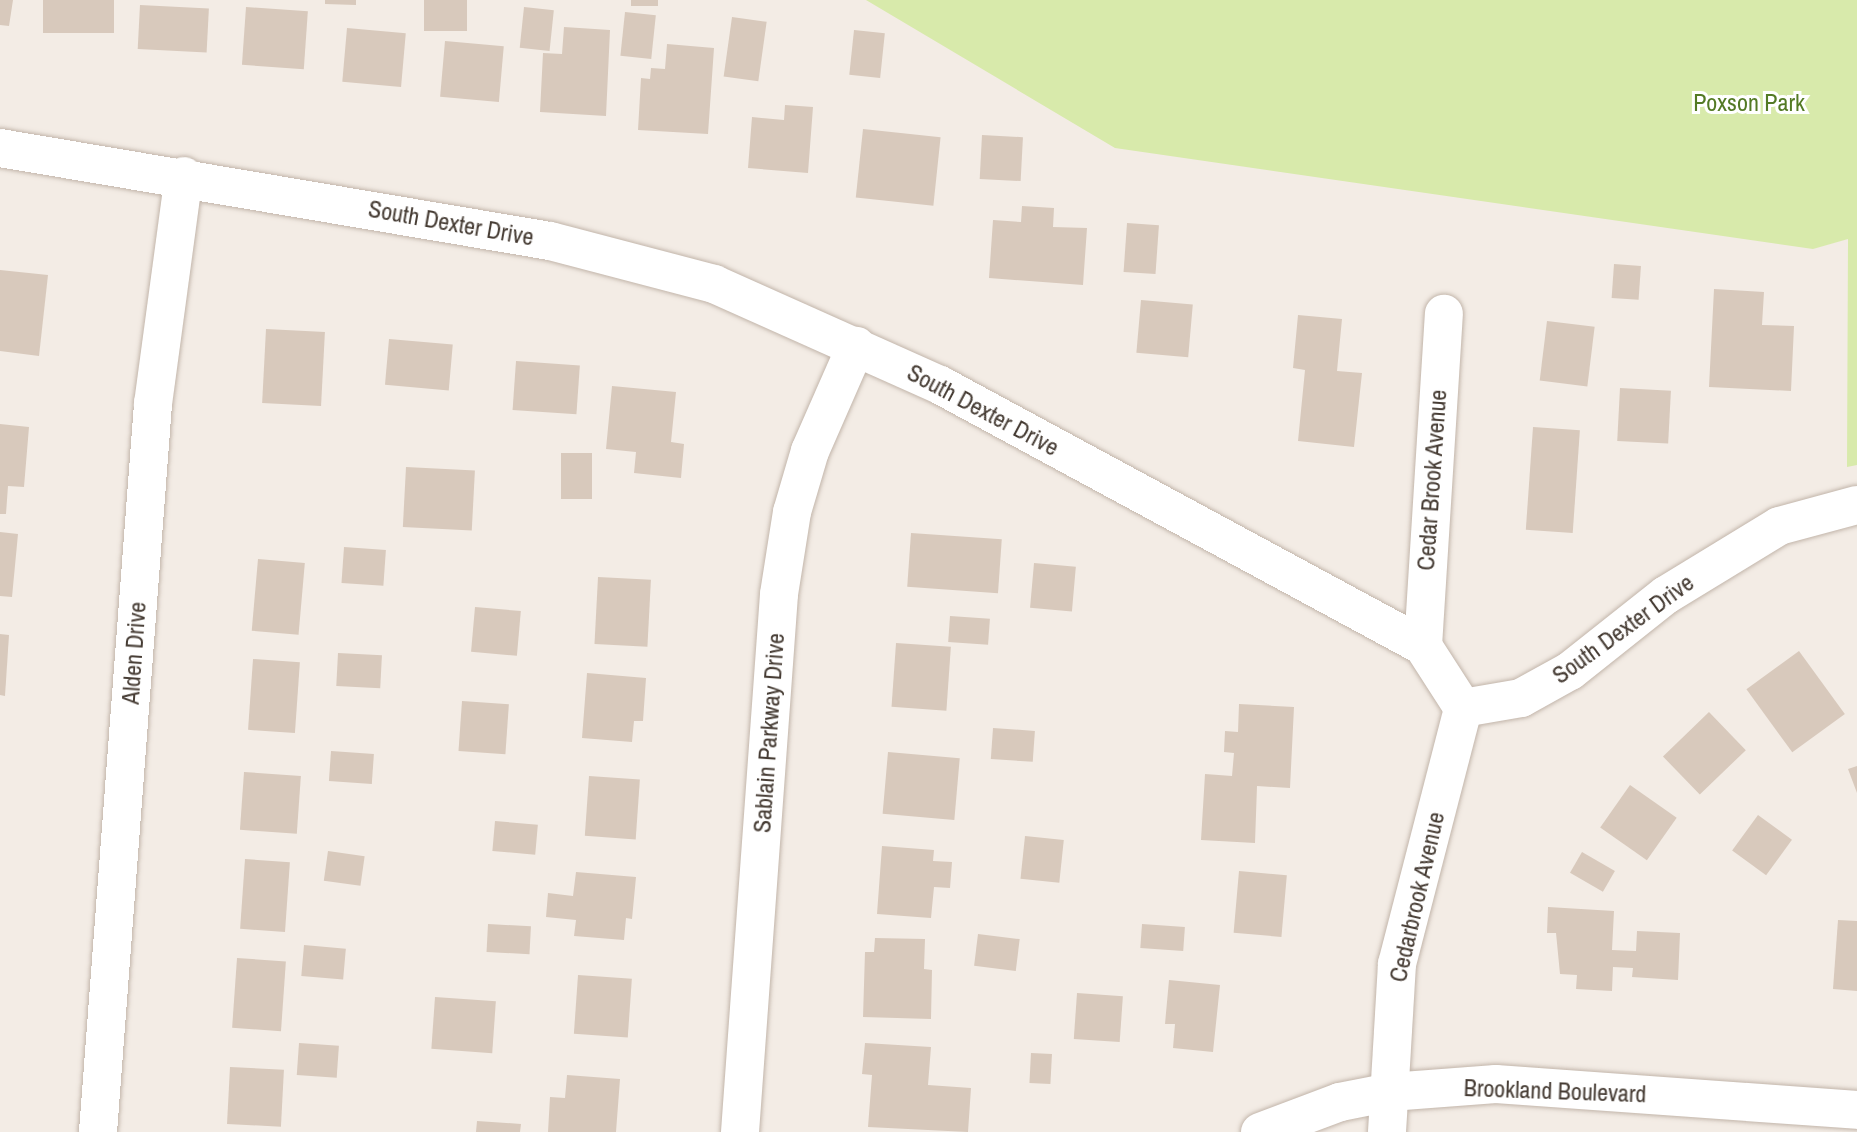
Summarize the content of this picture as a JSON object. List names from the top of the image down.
{
  "streets": {
    "street": [
      "South Dexter Drive",
      "Cedar Brook Avenue",
      "Alden Drive",
      "Sablain Parkway Drive",
      "Cedarbrook Avenue",
      "Brookland Boulevard"
    ]
  },
  "crossings": [
    ["South Dexter Drive", "Cedar Brook Avenue"],
    ["South Dexter Drive", "Alden Drive"],
    ["South Dexter Drive", "Sablain Parkway Drive"],
    ["South Dexter Drive", "Cedarbrook Avenue"],
    ["Cedarbrook Avenue", "Brookland Boulevard"]
  ],
  "parks": ["Poxson Park"]
}
